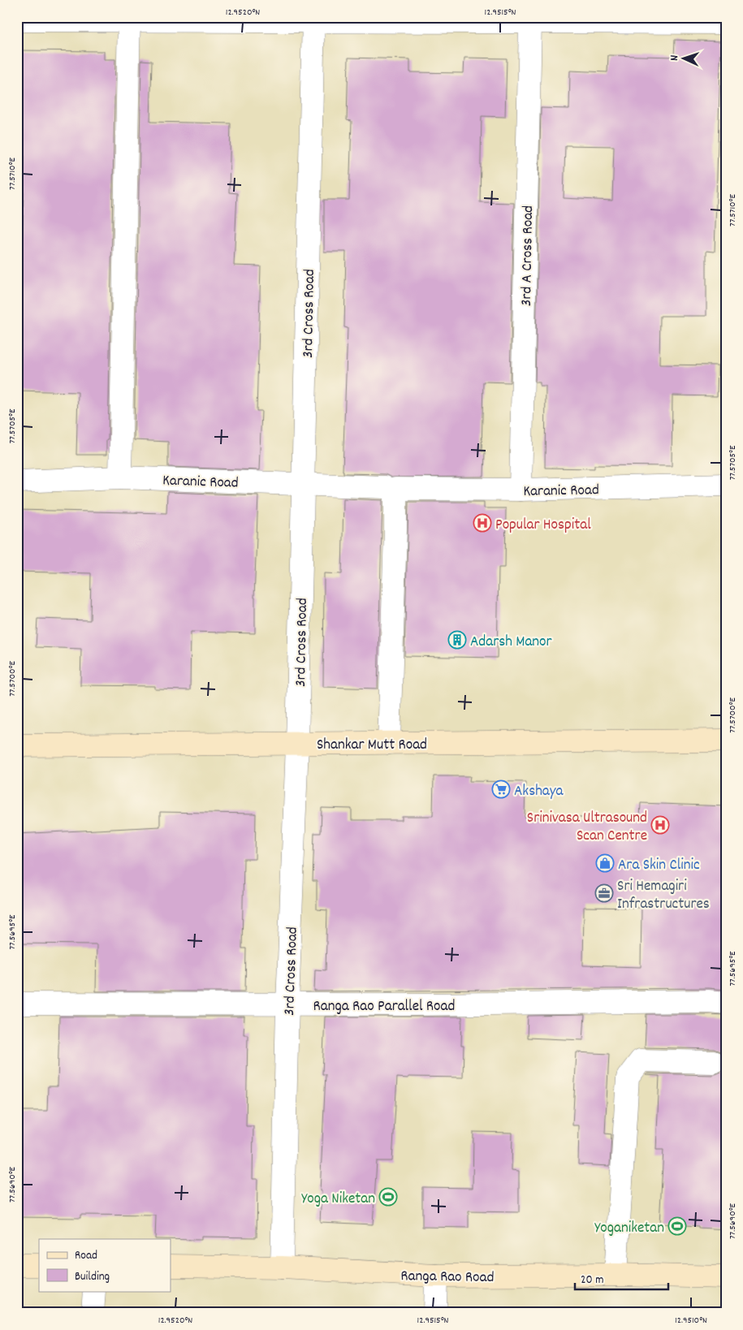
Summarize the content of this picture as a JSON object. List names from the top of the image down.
{
  "streets": {
    "street": [
      "3rd A Cross Road",
      "3rd Cross Road",
      "Karanic Road",
      "Shankar Mutt Road",
      "Ranga Rao Parallel Road",
      "Ranga Rao Road"
    ]
  },
  "crossings": [
    ["3rd A Cross Road", "Karanic Road"],
    ["3rd Cross Road", "Karanic Road"],
    ["3rd Cross Road", "Shankar Mutt Road"],
    ["3rd Cross Road", "Ranga Rao Parallel Road"],
    ["3rd Cross Road", "Ranga Rao Road"]
  ],
  "places": {
    "hospital": ["Popular Hospital", "Srinivasa Ultrasound Scan Centre"],
    "building": ["Adarsh Manor"],
    "supermarket": ["Akshaya"],
    "shop": ["Ara Skin Clinic"],
    "office": ["Sri Hemagiri Infrastructures"],
    "sports": ["Yoga Niketan", "Yoganiketan"]
  },
  "legend": ["Road", "Building"],
  "scale_bar": "20 m",
  "north": "left",
  "coordinates": [
    "12.9520°N",
    "12.9515°N",
    "77.5710°E",
    "77.5705°E",
    "77.5700°E",
    "77.5695°E",
    "77.5690°E",
    "12.9510°N"
  ]
}
